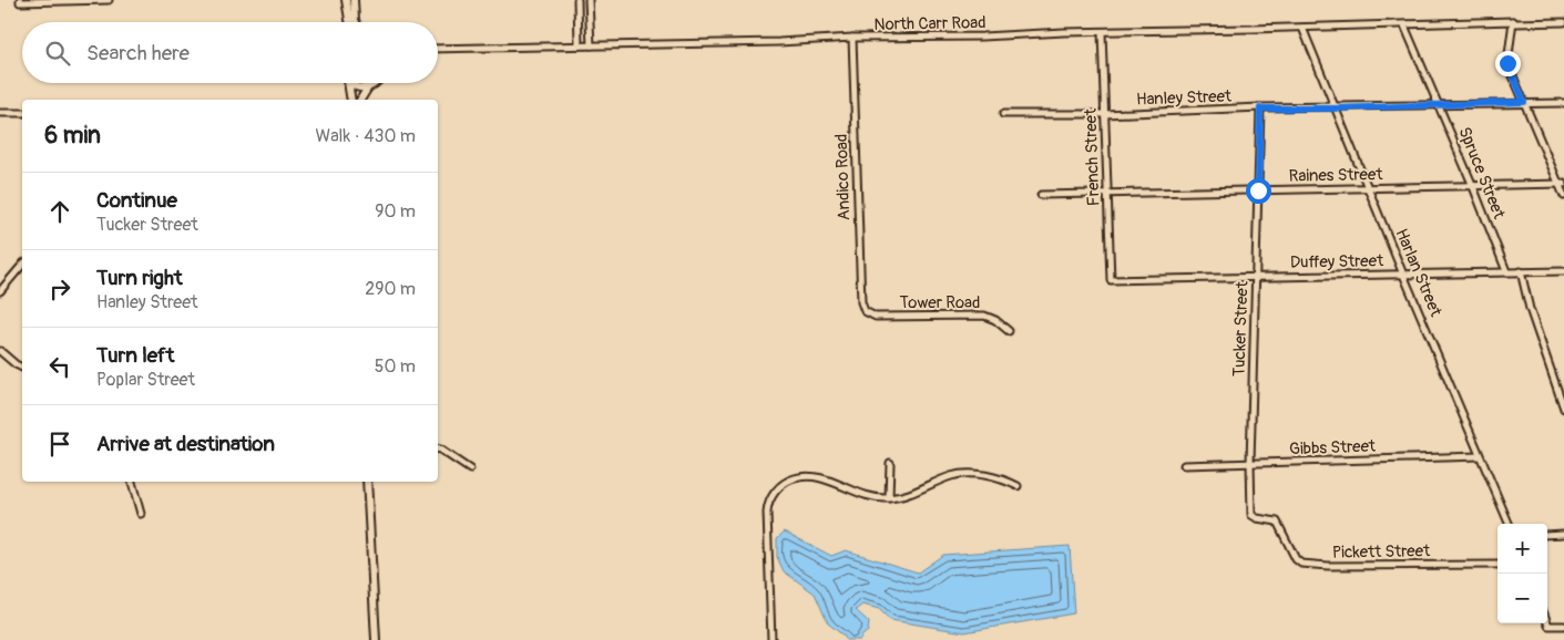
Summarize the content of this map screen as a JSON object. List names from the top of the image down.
{
  "streets": {
    "street": [
      "North Carr Road",
      "Hanley Street",
      "French Street",
      "Spruce Street",
      "Raines Street",
      "Andico Road",
      "Duffey Street",
      "Harlan Street",
      "Tower Road",
      "Tucker Street",
      "Gibbs Street",
      "Pickett Street"
    ]
  },
  "crossings": [
    ["North Carr Road", "French Street"],
    ["North Carr Road", "Spruce Street"],
    ["North Carr Road", "Andico Road"],
    ["North Carr Road", "Harlan Street"],
    ["Hanley Street", "French Street"],
    ["Hanley Street", "Spruce Street"],
    ["Hanley Street", "Harlan Street"],
    ["Hanley Street", "Tucker Street"],
    ["French Street", "Raines Street"],
    ["French Street", "Duffey Street"],
    ["Spruce Street", "Raines Street"],
    ["Spruce Street", "Duffey Street"],
    ["Raines Street", "Harlan Street"],
    ["Raines Street", "Tucker Street"],
    ["Andico Road", "Tower Road"],
    ["Duffey Street", "Harlan Street"],
    ["Duffey Street", "Tucker Street"],
    ["Harlan Street", "Gibbs Street"],
    ["Tucker Street", "Gibbs Street"],
    ["Tucker Street", "Pickett Street"]
  ],
  "page": {
    "search": "Search here",
    "heading": ["6 min", "Walk · 430 m"],
    "list": [
      ["Continue", "Tucker Street", "90 m"],
      ["Turn right", "Hanley Street", "290 m"],
      ["Turn left", "Poplar Street", "50 m"],
      "Arrive at destination"
    ],
    "map_buttons": ["+", "−"]
  }
}
